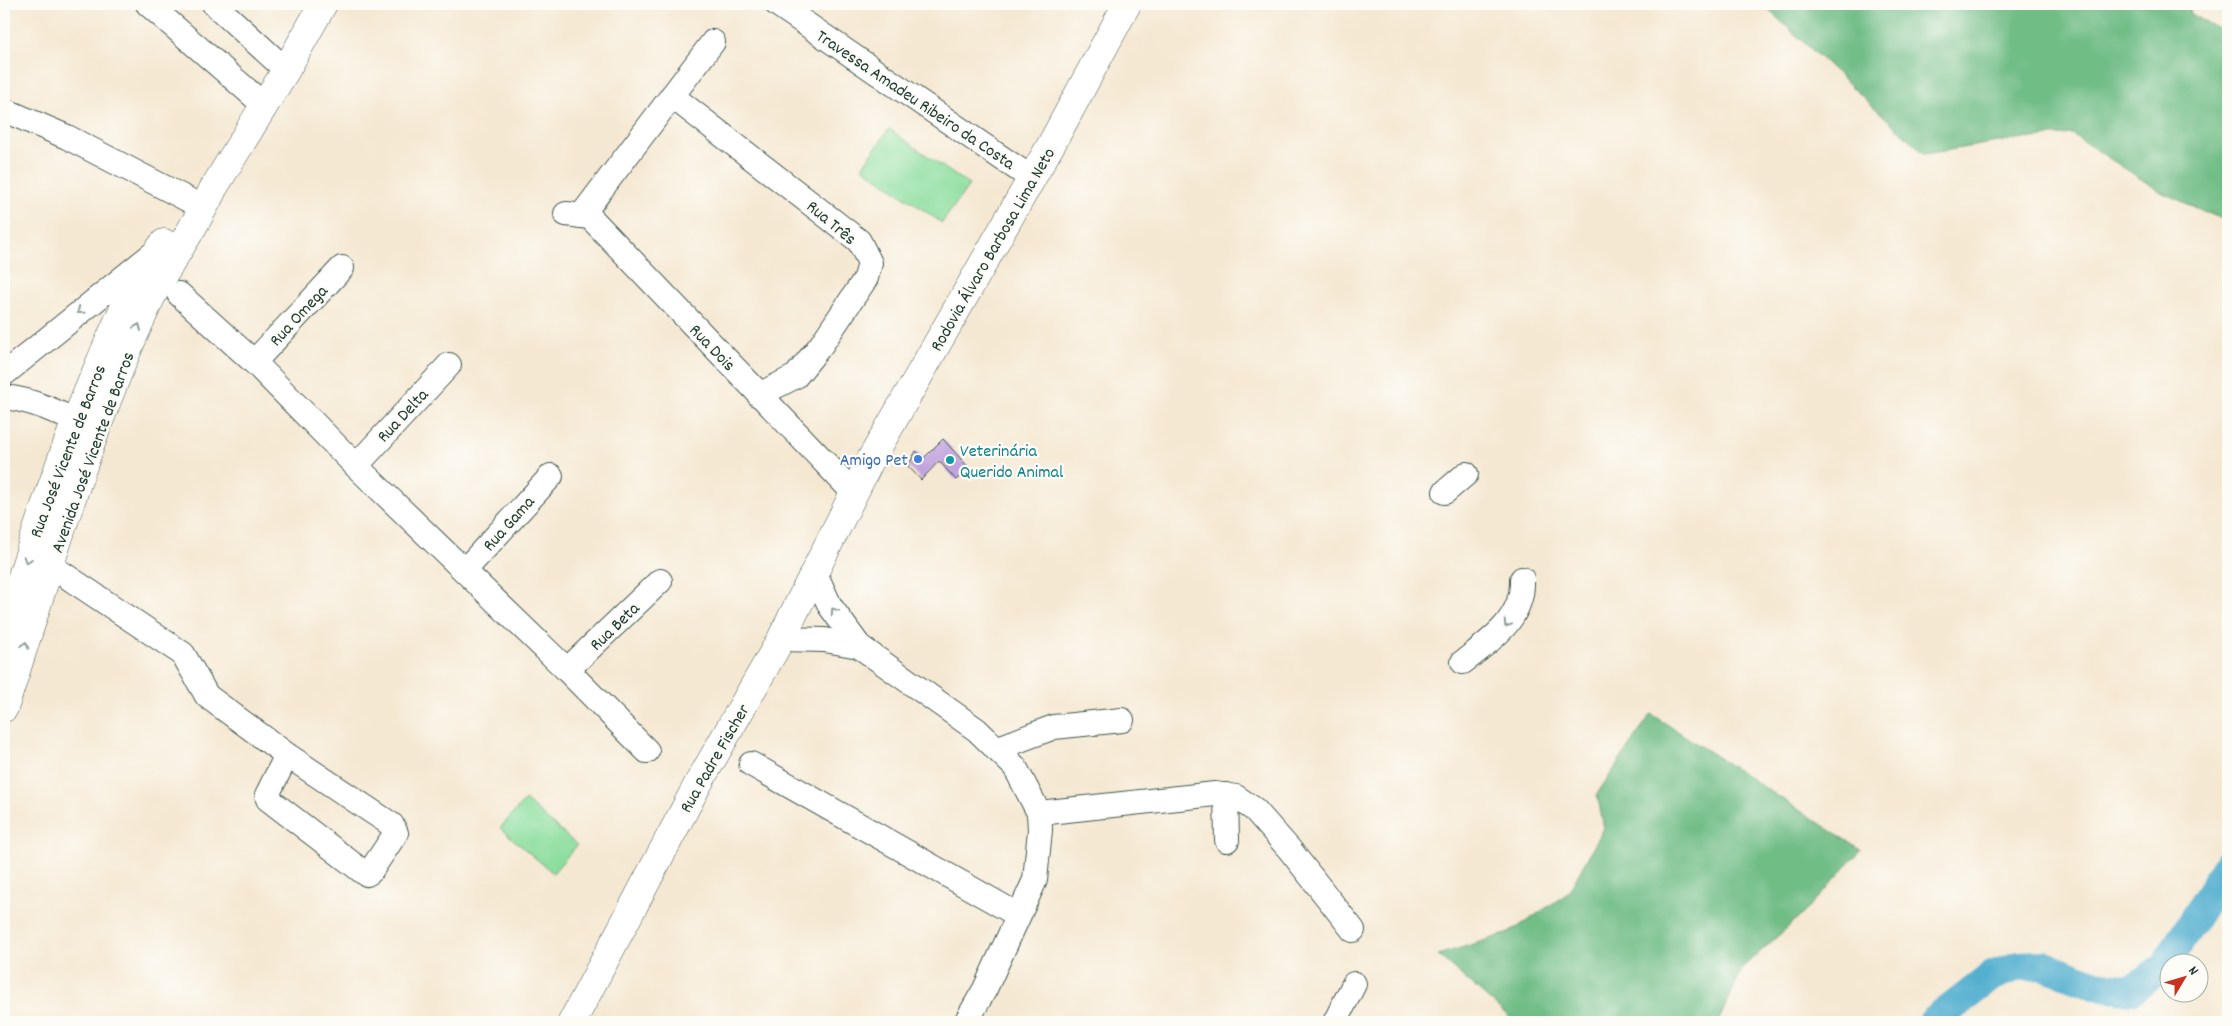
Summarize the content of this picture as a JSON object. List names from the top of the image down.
{
  "streets": {
    "main road": [
      "Rodovia Álvaro Barbosa Lima Neto",
      "Rua José Vicente de Barros",
      "Avenida José Vicente de Barros",
      "Rua Padre Fischer"
    ],
    "street": [
      "Travessa Amadeu Ribeiro da Costa",
      "Rua Três",
      "Rua Omega",
      "Rua Dois",
      "Rua Delta",
      "Rua Gama",
      "Rua Beta"
    ]
  },
  "crossings": [
    ["Travessa Amadeu Ribeiro da Costa", "Rodovia Álvaro Barbosa Lima Neto"],
    ["Rua Três", "Rua Dois"],
    ["Rodovia Álvaro Barbosa Lima Neto", "Rua Dois"],
    ["Rodovia Álvaro Barbosa Lima Neto", "Rua Padre Fischer"],
    ["Rua Dois", "Rua Padre Fischer"],
    ["Rua José Vicente de Barros", "Avenida José Vicente de Barros"]
  ],
  "one_way": ["Rua José Vicente de Barros", "Avenida José Vicente de Barros"],
  "places": ["Amigo Pet", "Veterinária Querido Animal"],
  "north": "top right"
}
